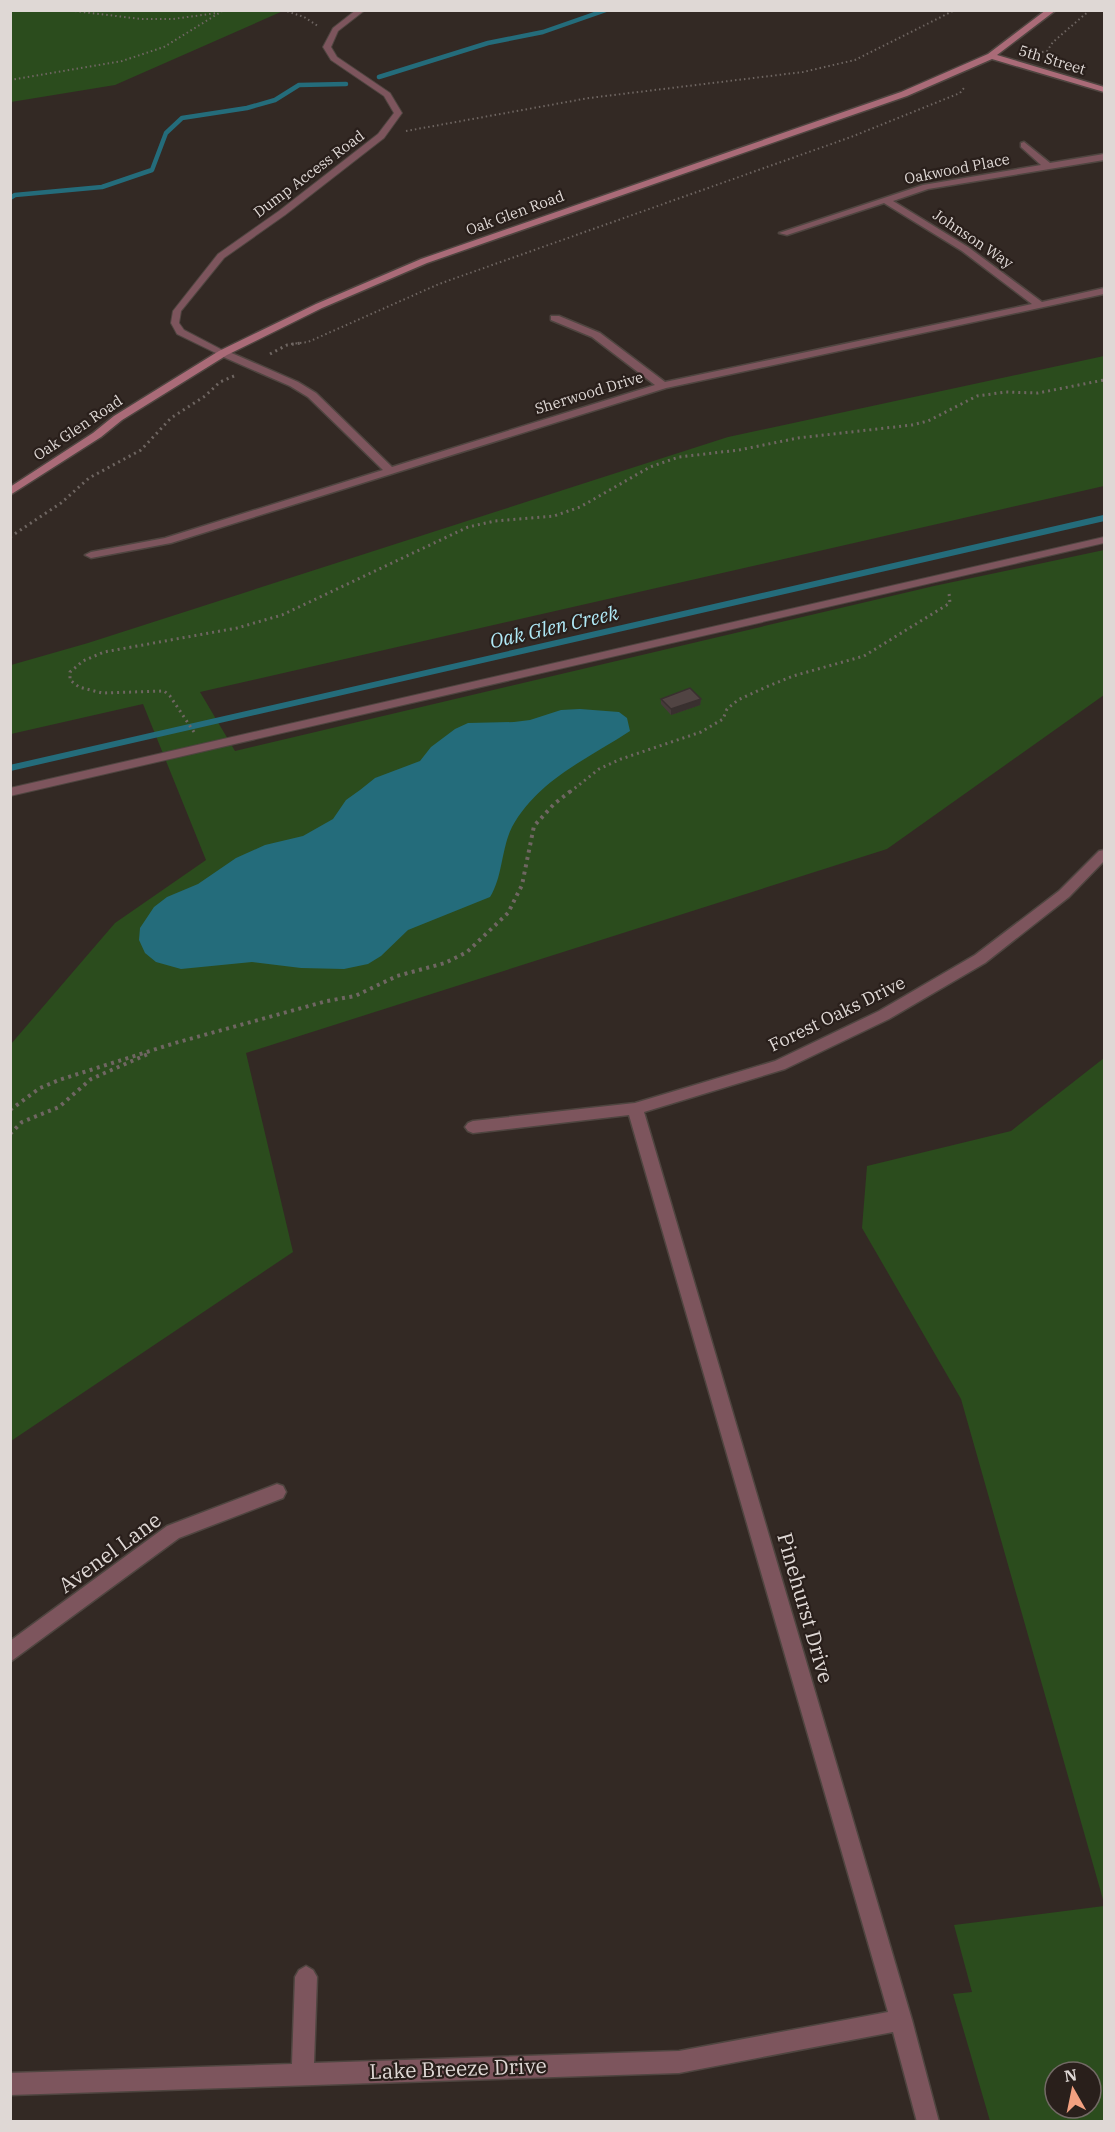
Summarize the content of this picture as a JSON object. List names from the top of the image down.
{
  "streets": {
    "main road": ["5th Street", "Oak Glen Road"],
    "street": [
      "Oakwood Place",
      "Johnson Way",
      "Sherwood Drive",
      "Forest Oaks Drive",
      "Avenel Lane",
      "Pinehurst Drive",
      "Lake Breeze Drive"
    ],
    "lane": ["Dump Access Road"]
  },
  "crossings": [
    ["5th Street", "Oak Glen Road"],
    ["Oakwood Place", "Johnson Way"],
    ["Dump Access Road", "Oak Glen Road"],
    ["Johnson Way", "Sherwood Drive"],
    ["Forest Oaks Drive", "Pinehurst Drive"],
    ["Pinehurst Drive", "Lake Breeze Drive"]
  ],
  "water": ["Oak Glen Creek"],
  "north": "top"
}
